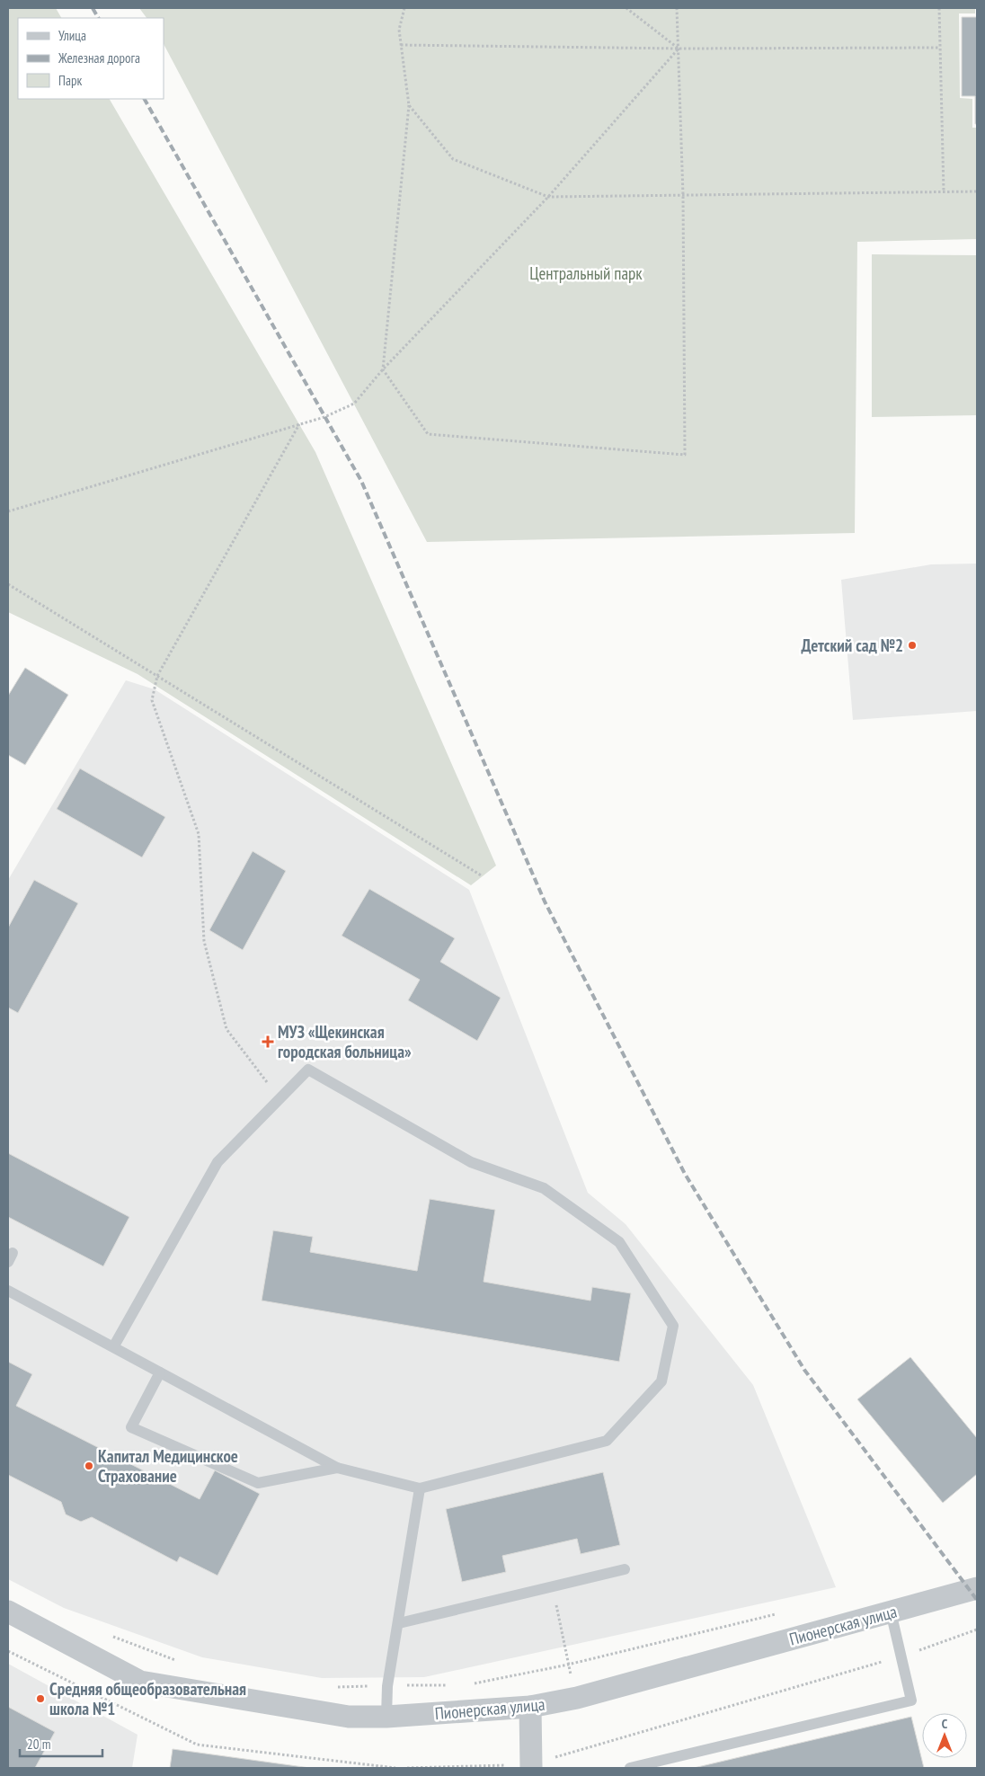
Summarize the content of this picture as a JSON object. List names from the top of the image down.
{
  "streets": {
    "street": ["Пионерская улица"]
  },
  "parks": ["Центральный парк"],
  "places": {
    "other": ["Детский сад №2", "Капитал Медицинское Страхование", "Средняя общеобразовательная школа №1"],
    "health": ["МУЗ «Щекинская городская больница»"]
  },
  "legend": ["Улица", "Железная дорога", "Парк"],
  "scale_bar": "20 m",
  "north": "top"
}
